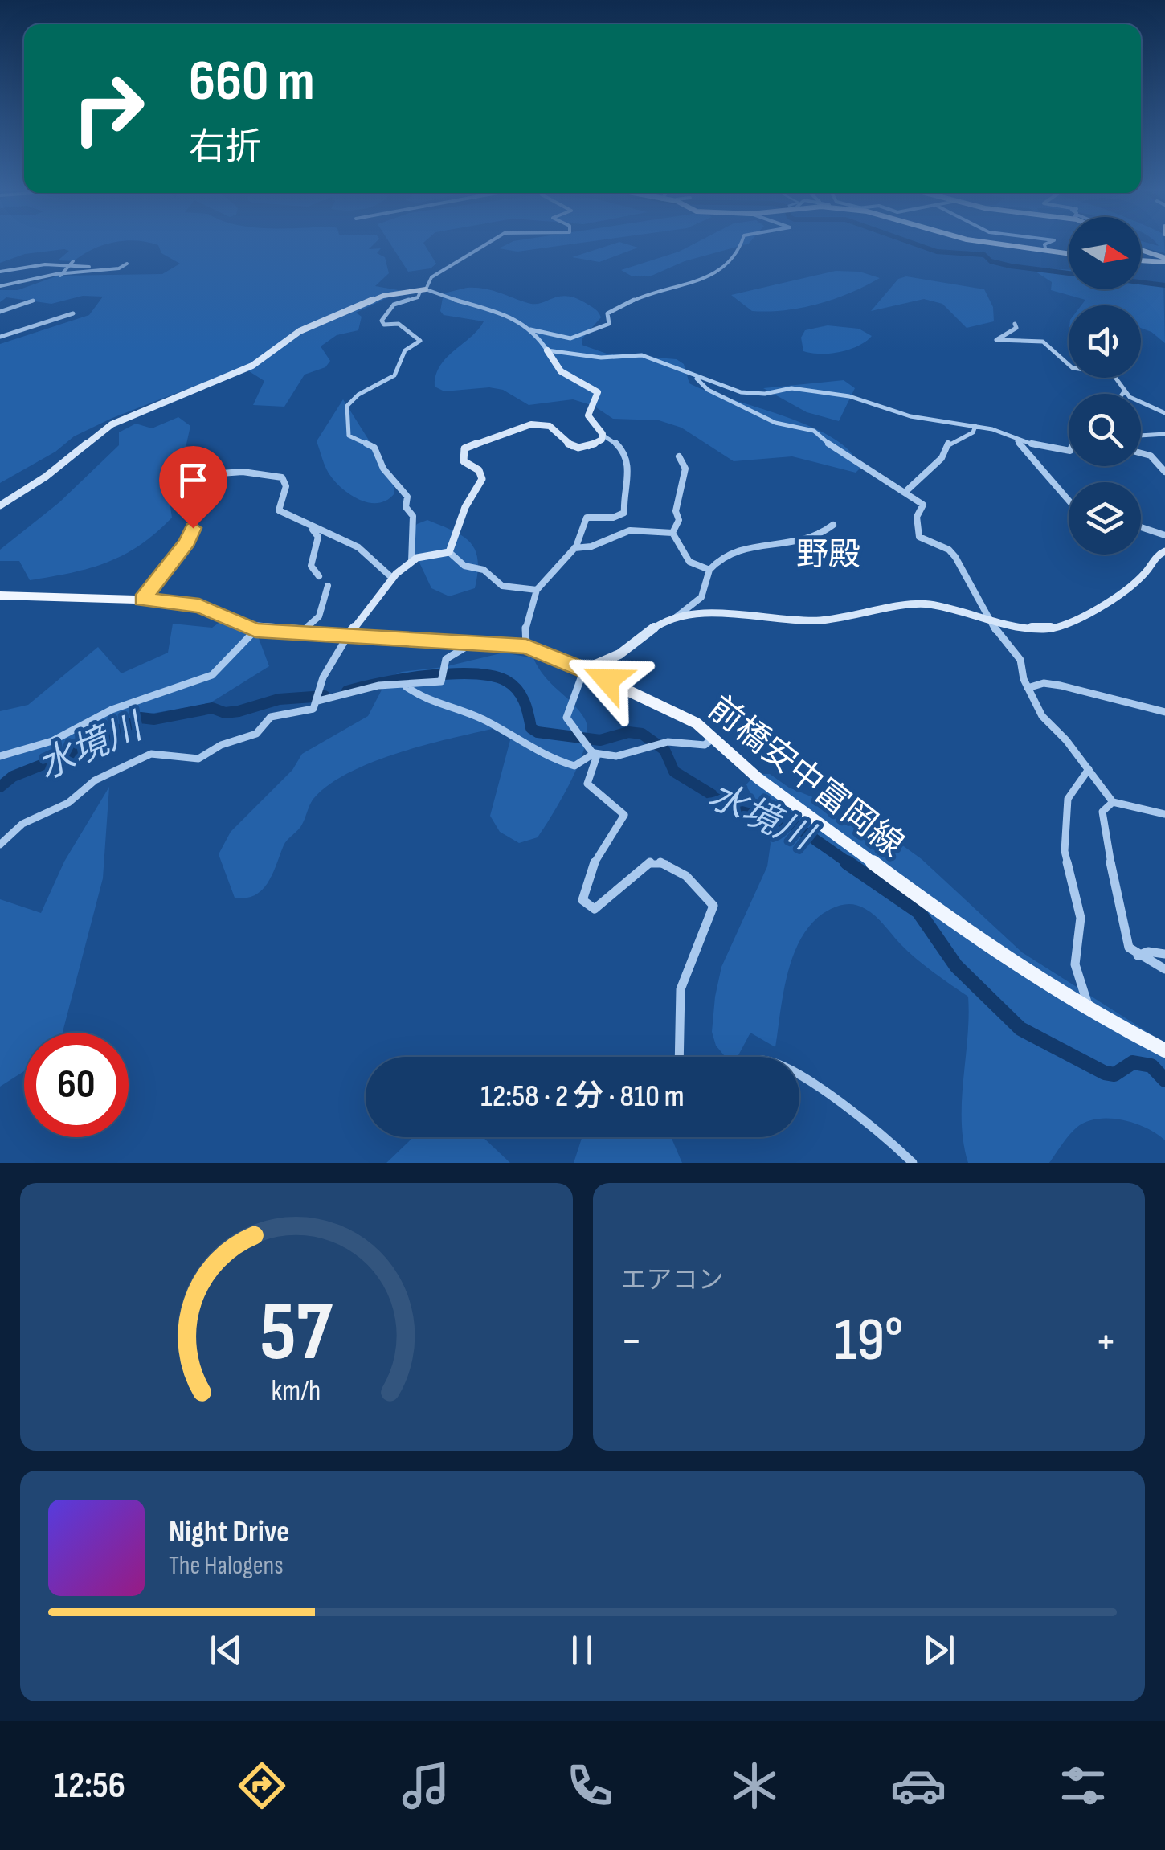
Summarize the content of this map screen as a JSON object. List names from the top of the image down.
{
  "streets": {
    "main road": ["前橋安中富岡線"]
  },
  "districts": ["野殿"],
  "water": ["水境川"],
  "north": "right",
  "page": {
    "turn": ["660 m", "右折"],
    "limit": "60",
    "trip": "12:58 · 2 分 · 810 m",
    "tile": "エアコン",
    "heat": ["−", "19°", "+"],
    "song": ["Night Drive", "The Halogens"],
    "tabs": "12:56",
    "gauge": ["57", "km/h"]
  }
}
